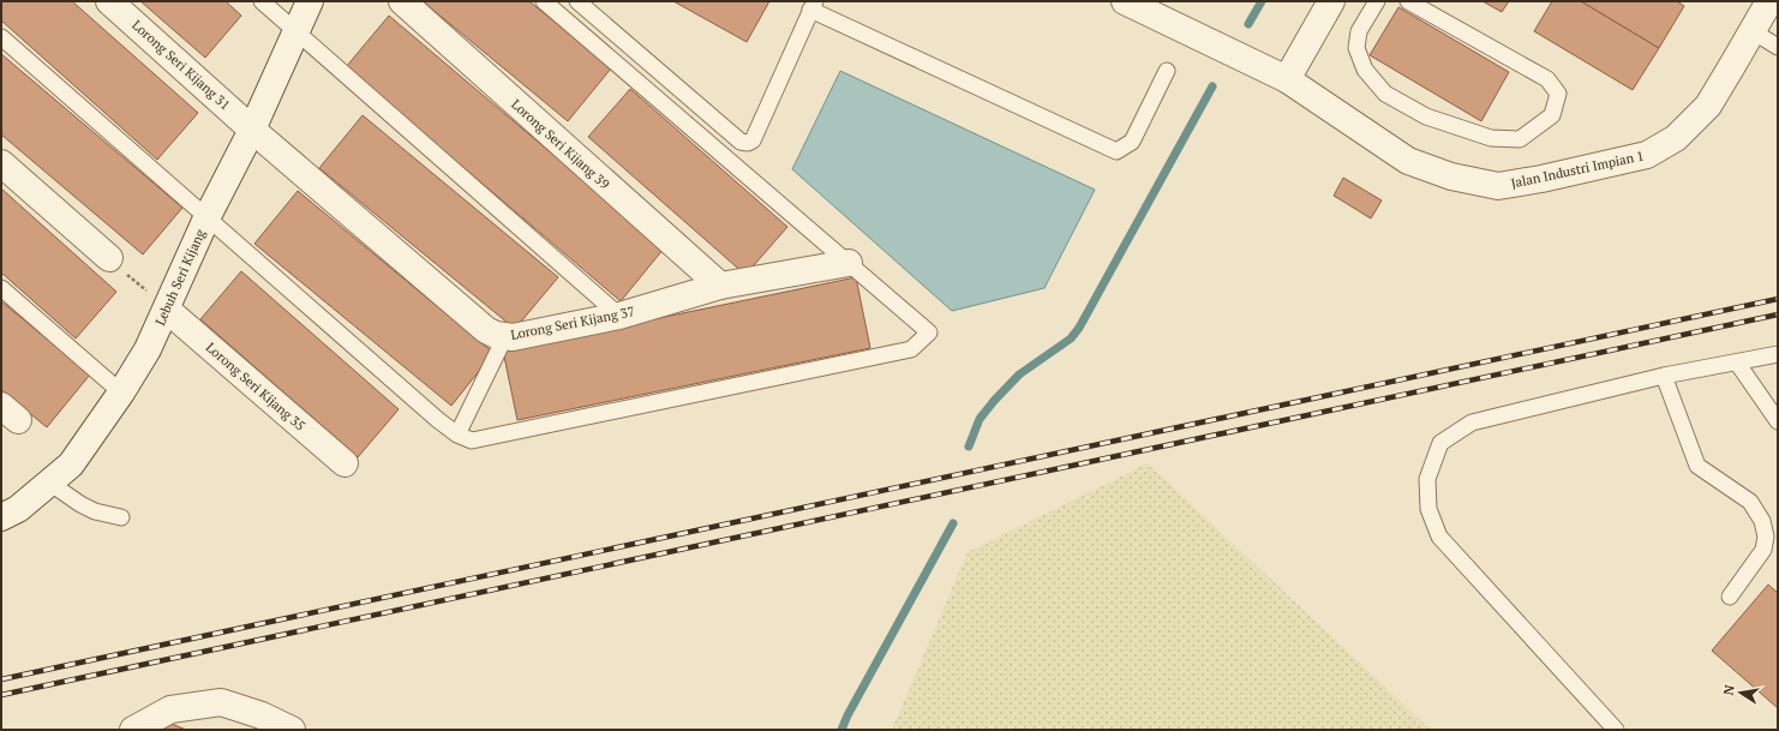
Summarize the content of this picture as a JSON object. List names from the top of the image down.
{
  "streets": {
    "street": [
      "Lorong Seri Kijang 31",
      "Lorong Seri Kijang 39",
      "Jalan Industri Impian 1",
      "Lebuh Seri Kijang",
      "Lorong Seri Kijang 37",
      "Lorong Seri Kijang 35"
    ]
  },
  "crossings": [
    ["Lorong Seri Kijang 31", "Lebuh Seri Kijang"],
    ["Lorong Seri Kijang 31", "Lorong Seri Kijang 37"],
    ["Lorong Seri Kijang 39", "Lorong Seri Kijang 37"],
    ["Lebuh Seri Kijang", "Lorong Seri Kijang 37"],
    ["Lebuh Seri Kijang", "Lorong Seri Kijang 35"]
  ],
  "north": "left"
}
